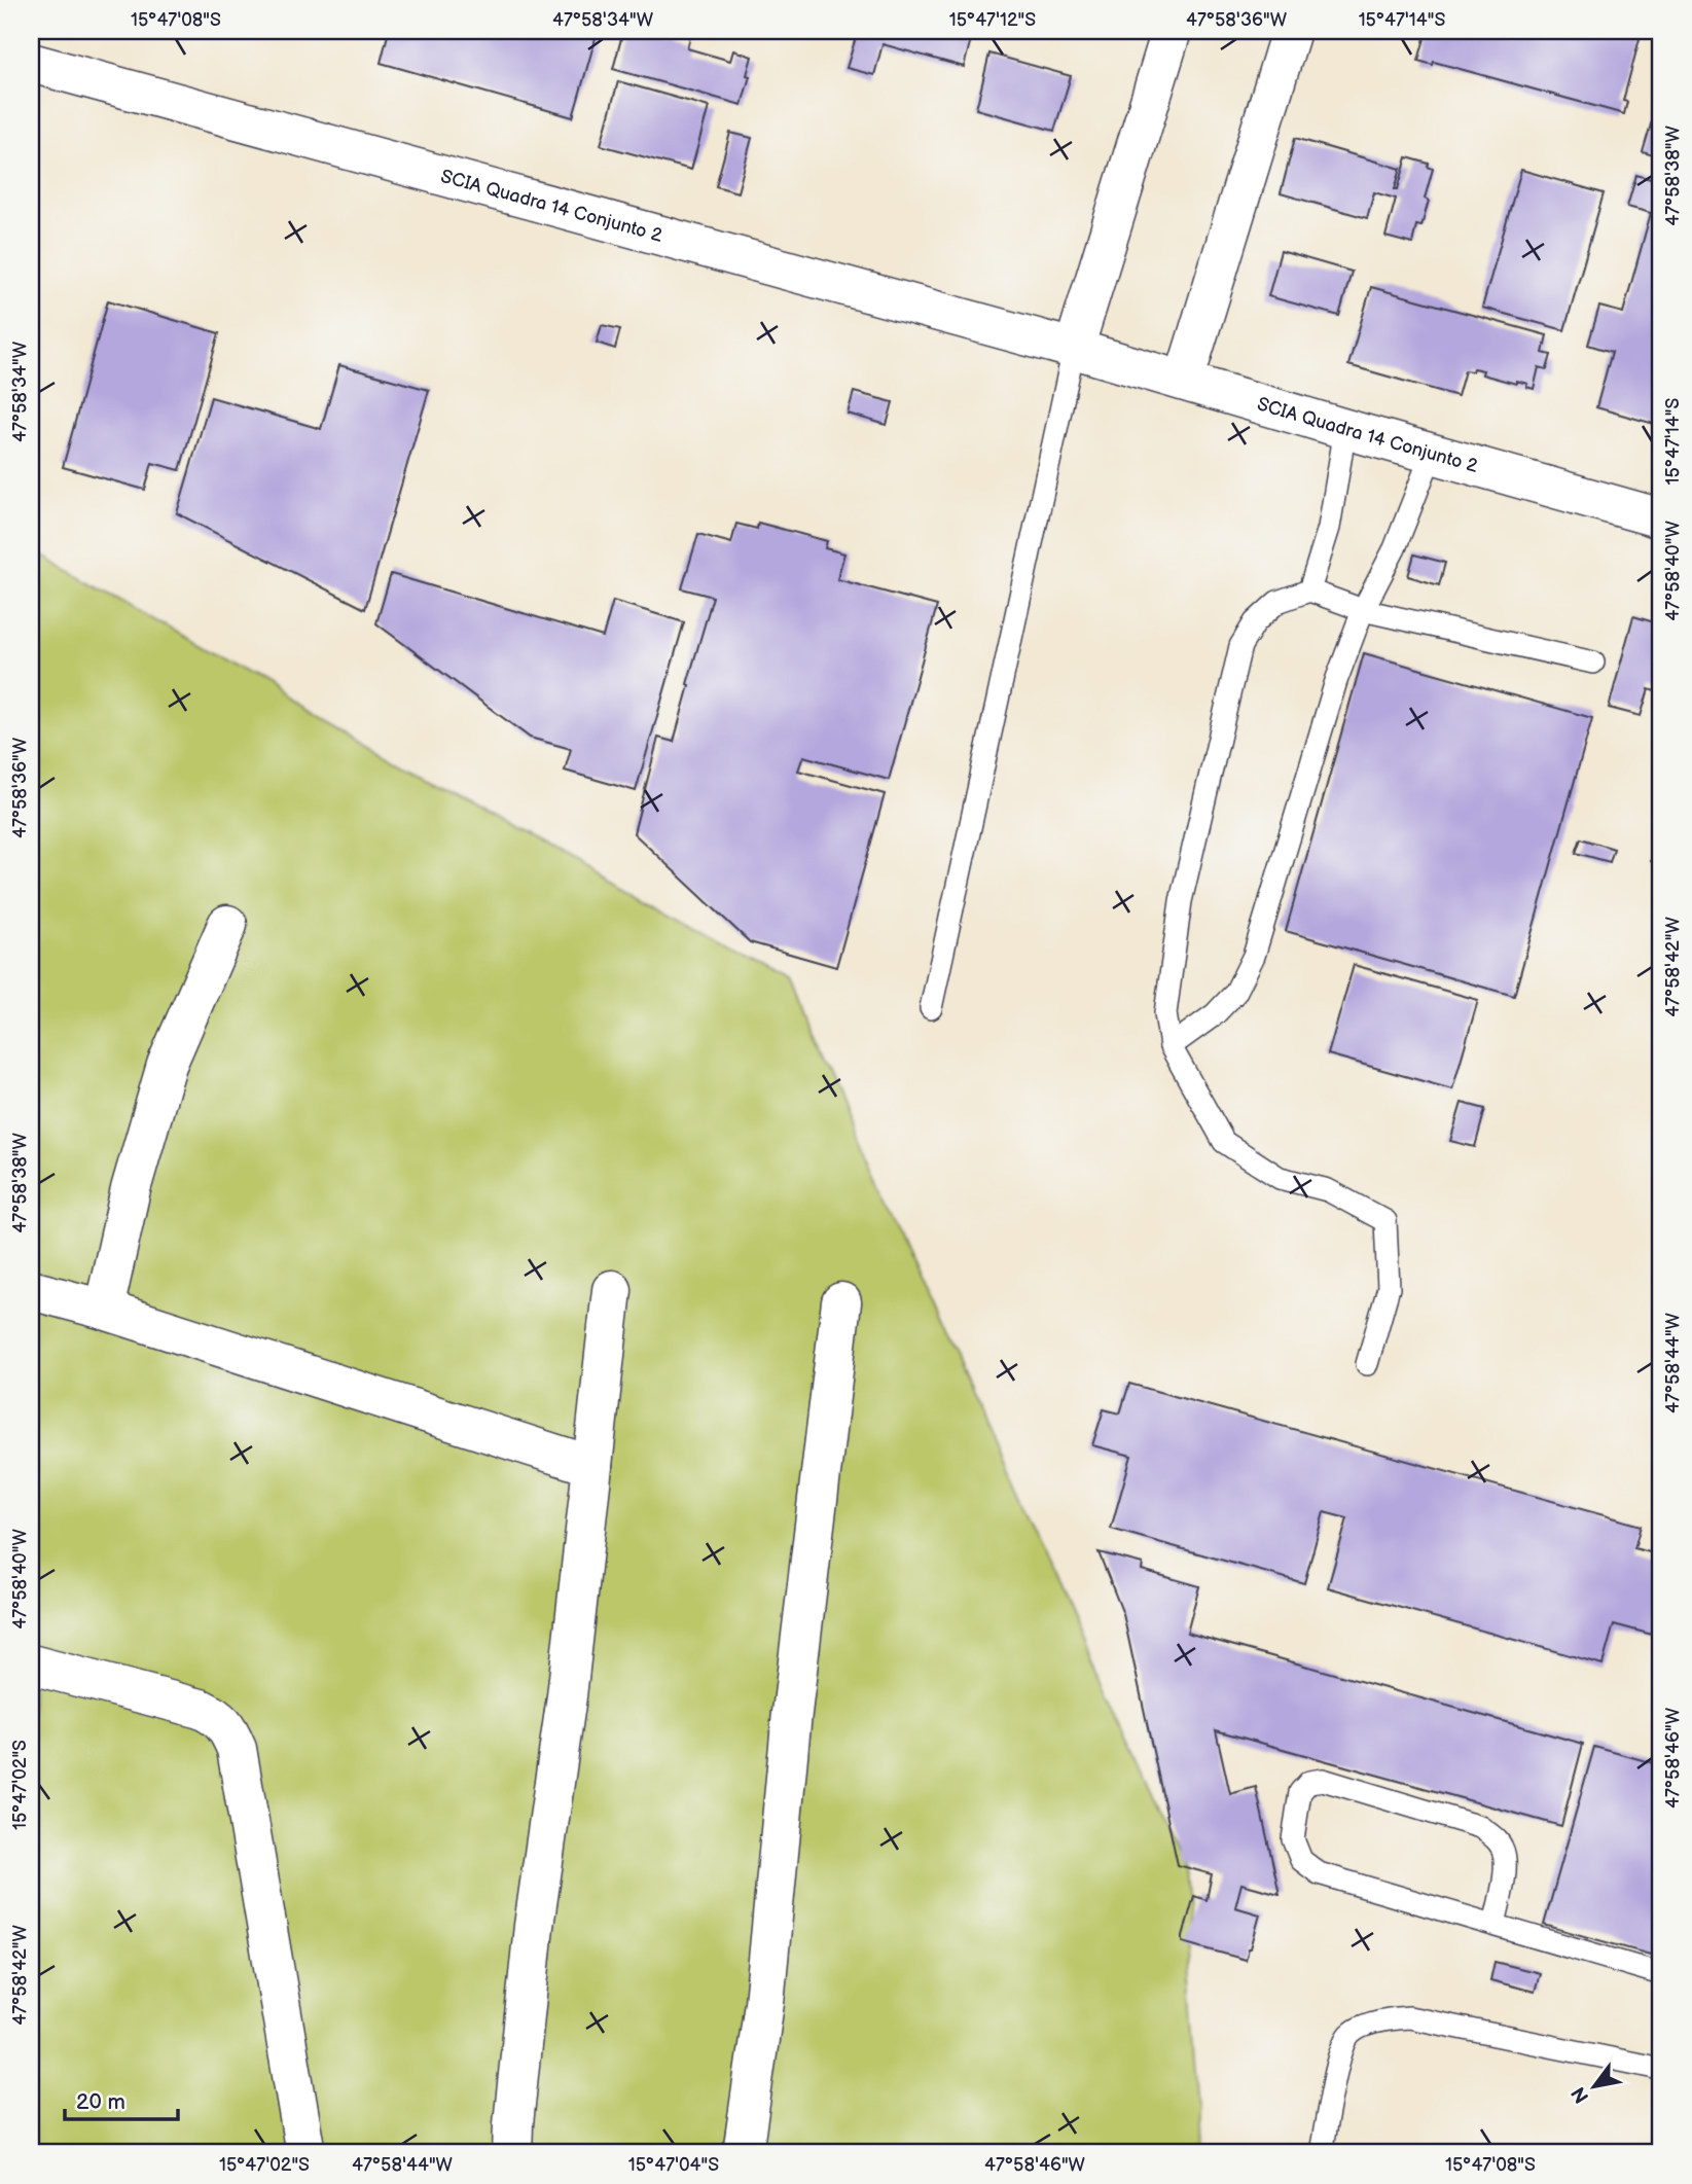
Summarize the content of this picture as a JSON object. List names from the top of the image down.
{
  "streets": {
    "street": ["SCIA Quadra 14 Conjunto 2"]
  },
  "scale_bar": "20 m",
  "north": "bottom left",
  "coordinates": [
    "15°47'08\"S",
    "47°58'34\"W",
    "15°47'12\"S",
    "47°58'36\"W",
    "15°47'14\"S",
    "47°58'38\"W",
    "47°58'40\"W",
    "47°58'42\"W",
    "47°58'44\"W",
    "47°58'46\"W",
    "15°47'02\"S",
    "15°47'04\"S"
  ]
}
